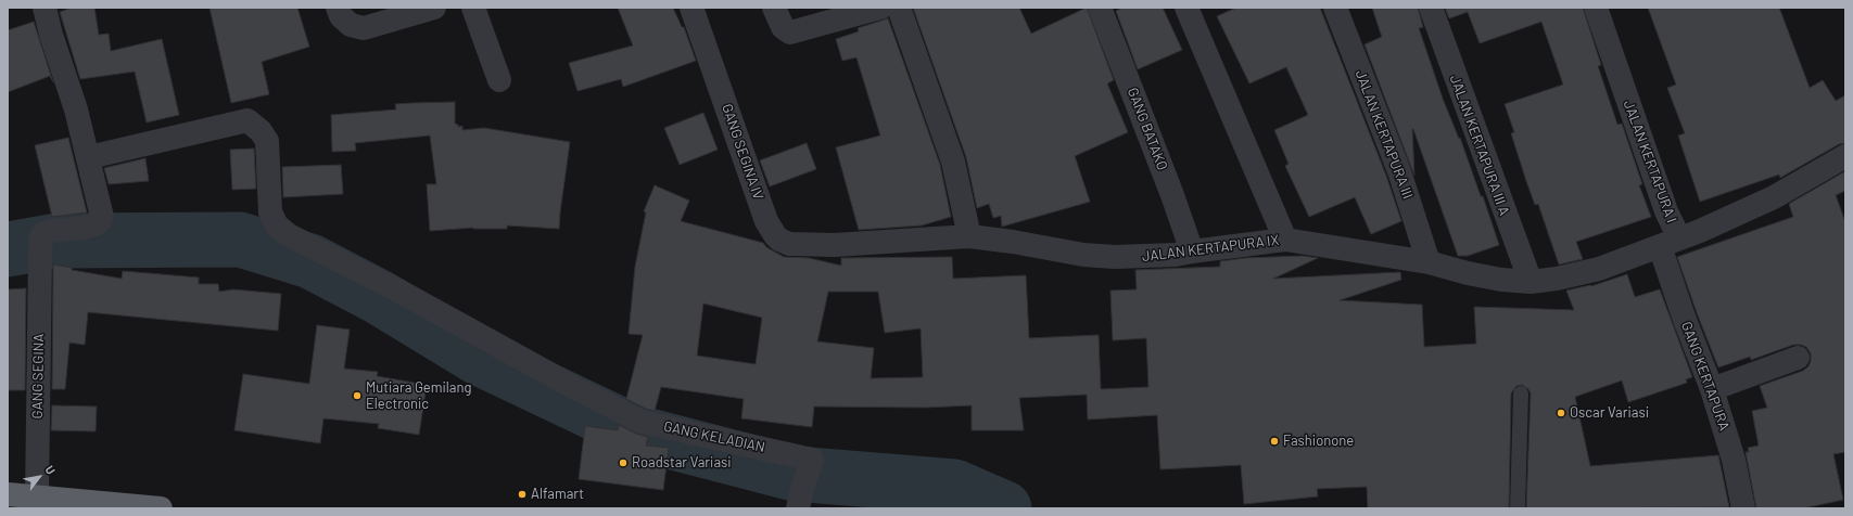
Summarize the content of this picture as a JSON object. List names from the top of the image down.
{
  "streets": {
    "street": [
      "GANG BATAKO",
      "JALAN KERTAPURA III",
      "JALAN KERTAPURA III A",
      "GANG SEGINA IV",
      "JALAN KERTAPURA I",
      "JALAN KERTAPURA IX",
      "GANG SEGINA",
      "GANG KERTAPURA",
      "GANG KELADIAN"
    ]
  },
  "crossings": [
    ["GANG BATAKO", "JALAN KERTAPURA IX"],
    ["GANG SEGINA IV", "JALAN KERTAPURA IX"],
    ["JALAN KERTAPURA I", "GANG KERTAPURA"],
    ["GANG SEGINA", "GANG KELADIAN"]
  ],
  "places": [
    "Mutiara Gemilang Electronic",
    "Oscar Variasi",
    "Fashionone",
    "Roadstar Variasi",
    "Alfamart"
  ],
  "north": "top right"
}
